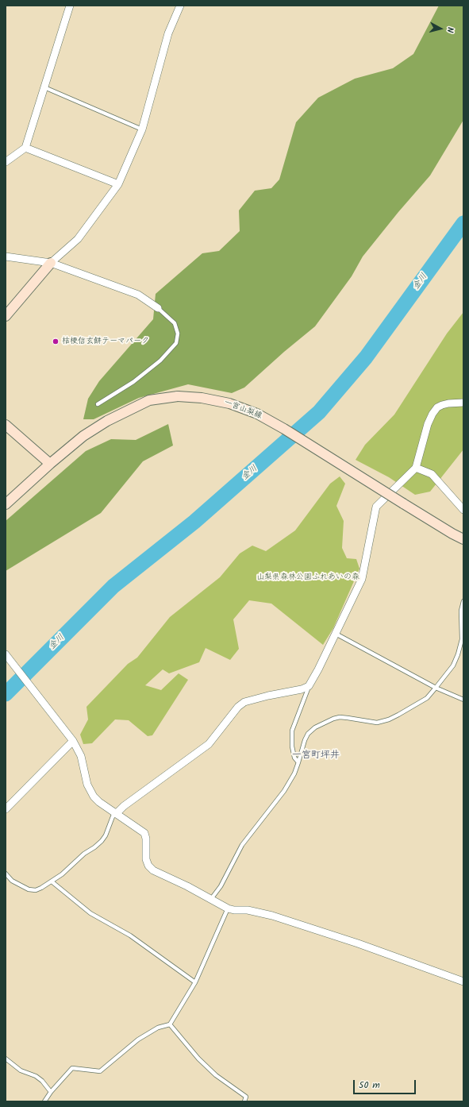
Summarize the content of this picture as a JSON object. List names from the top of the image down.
{
  "streets": {
    "main road": ["一宮山梨線"]
  },
  "districts": ["一宮町坪井"],
  "water": ["金川"],
  "parks": ["山梨県森林公園ふれあいの森"],
  "places": ["桔梗信玄餅テーマパーク"],
  "scale_bar": "50 m",
  "north": "right"
}
